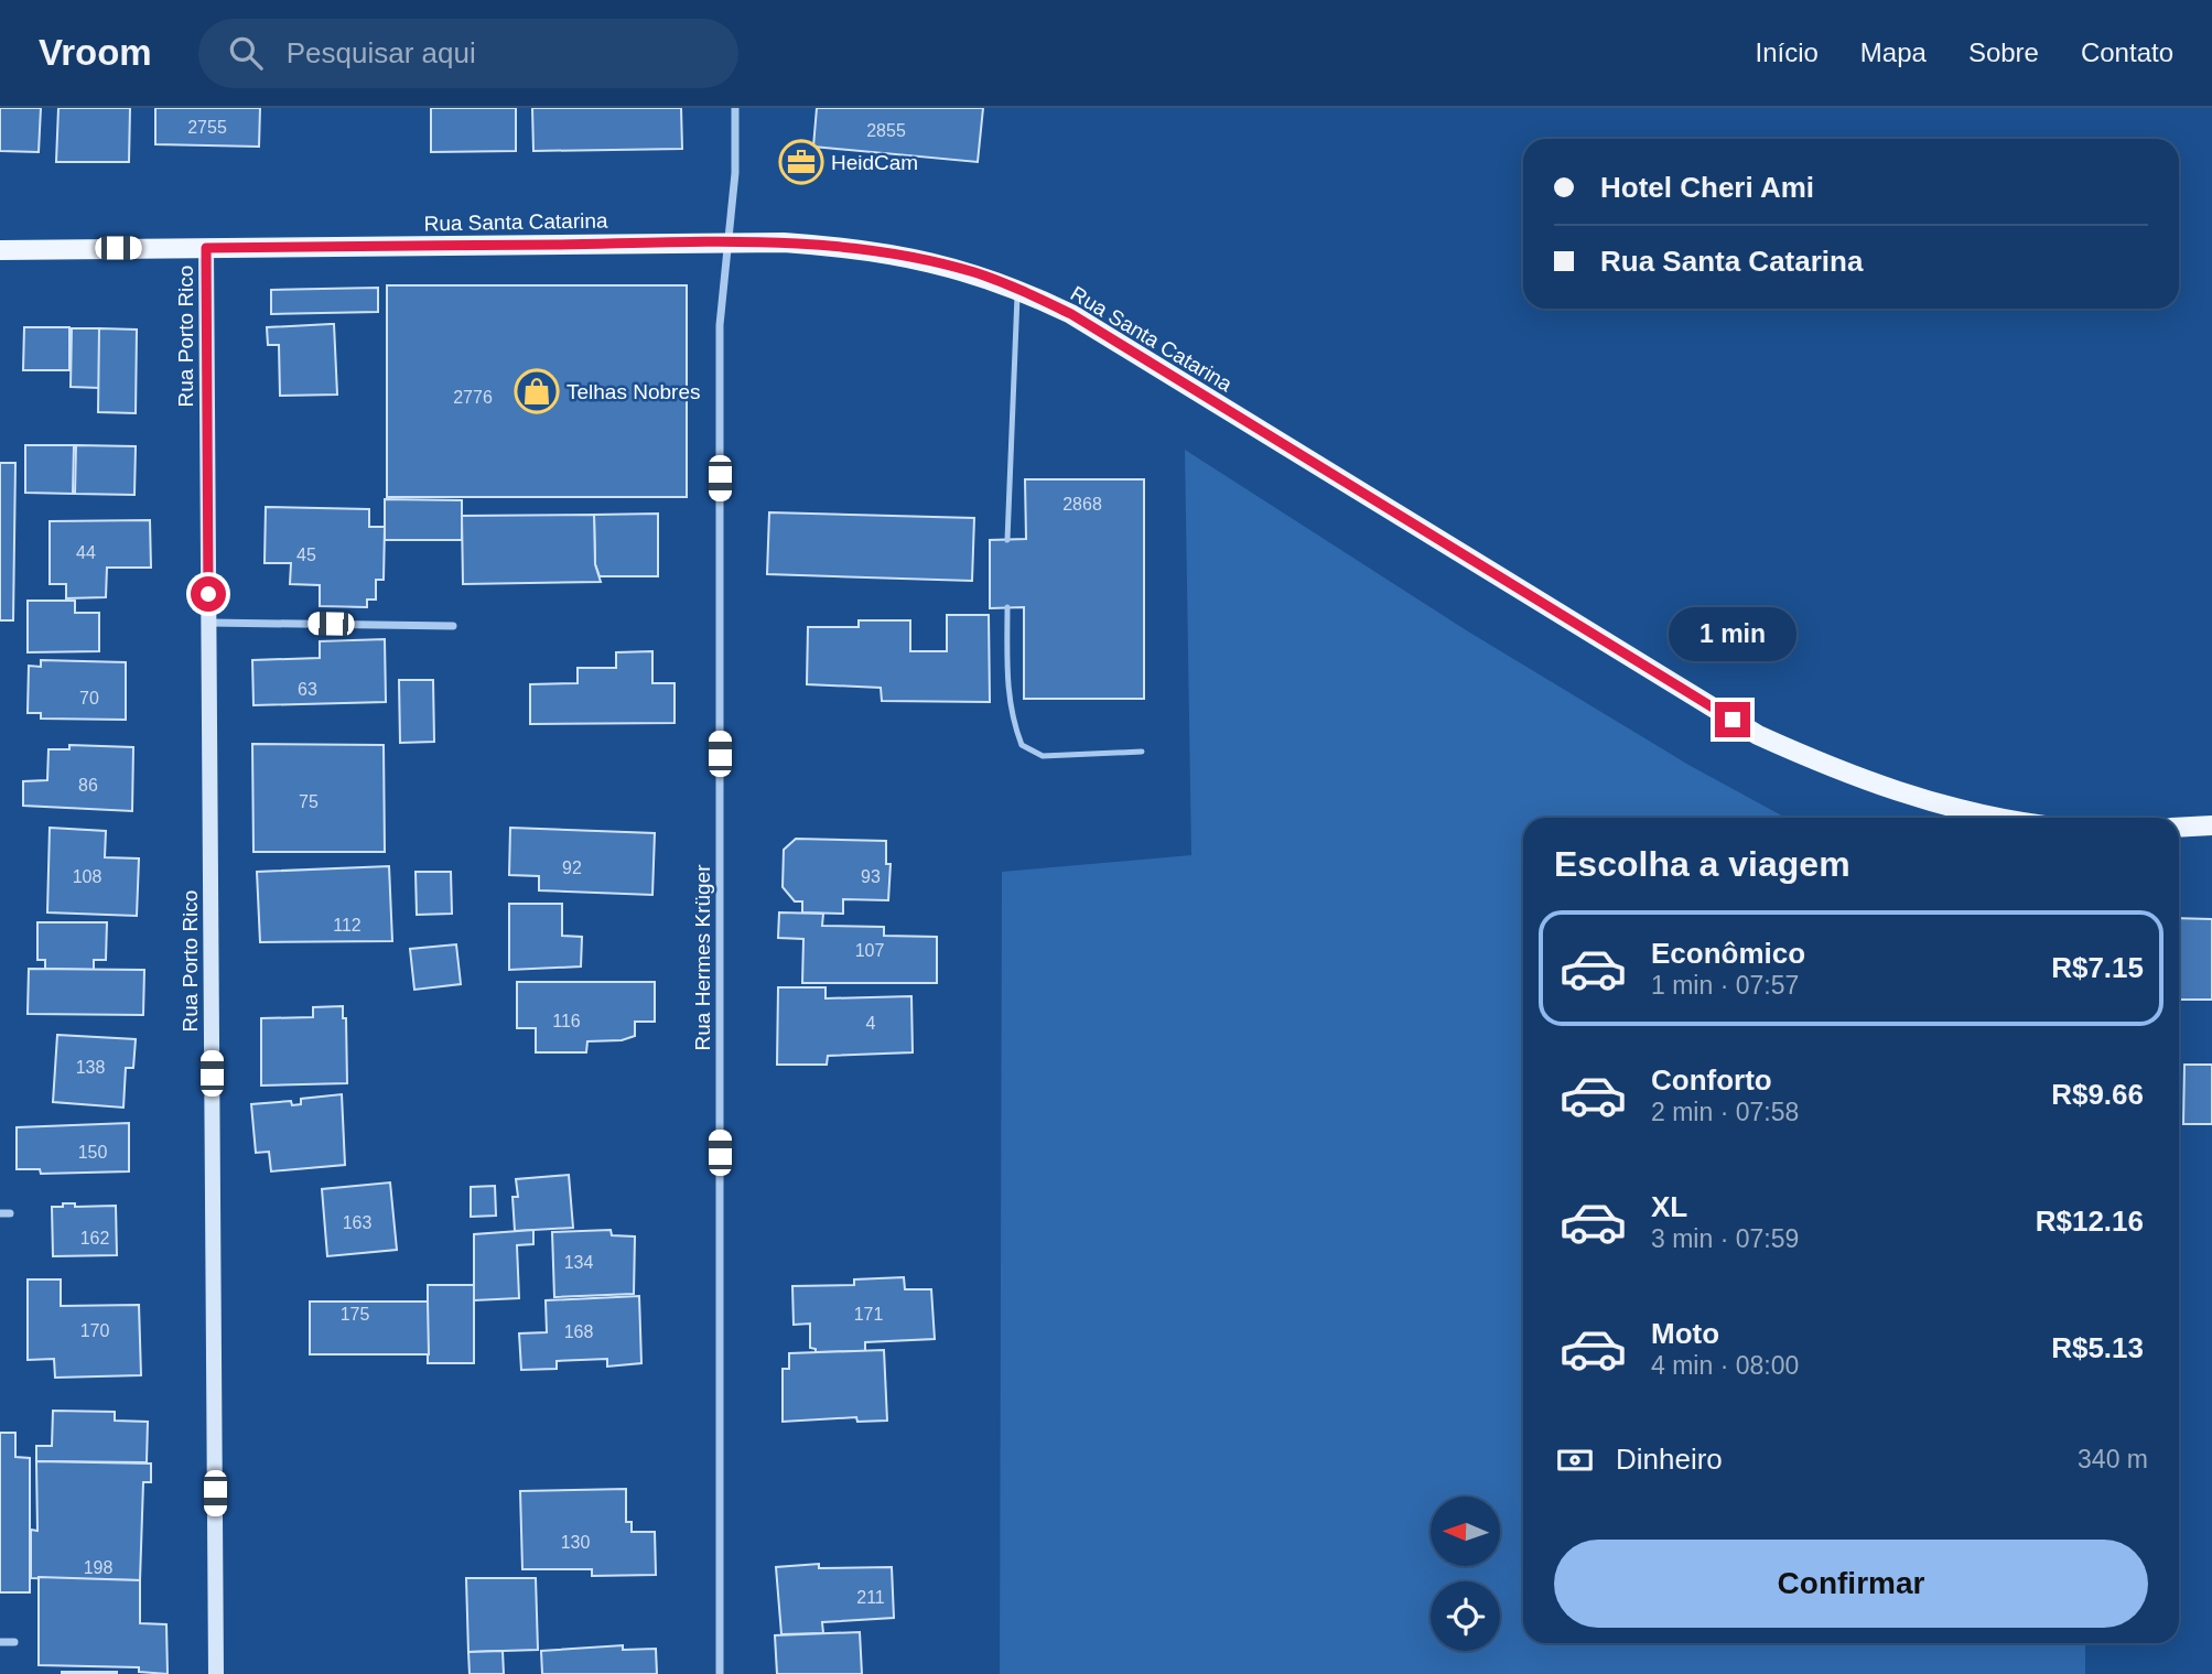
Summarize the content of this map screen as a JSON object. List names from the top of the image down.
{
  "streets": {
    "main road": ["Rua Santa Catarina", "Rua Porto Rico"],
    "street": ["Rua Hermes Krüger"]
  },
  "crossings": [
    ["Rua Santa Catarina", "Rua Porto Rico"],
    ["Rua Santa Catarina", "Rua Hermes Krüger"]
  ],
  "places": {
    "office": ["HeidCam"],
    "shop": ["Telhas Nobres"]
  },
  "house_numbers": [
    "2755",
    "2855",
    "2776",
    "2868",
    "44",
    "45",
    "63",
    "70",
    "86",
    "75",
    "92",
    "108",
    "93",
    "112",
    "107",
    "116",
    "4",
    "138",
    "150",
    "163",
    "162",
    "134",
    "175",
    "171",
    "170",
    "168",
    "130",
    "198",
    "211"
  ],
  "north": "left",
  "page": {
    "header": "Vroom",
    "search": "Pesquisar aqui",
    "nav": [
      "Início",
      "Mapa",
      "Sobre",
      "Contato"
    ],
    "banner": ["Hotel Cheri Ami", "Rua Santa Catarina"],
    "bubble": "1 min",
    "heading": "Escolha a viagem",
    "list": [
      {
        "name": "Econômico",
        "note": "1 min · 07:57",
        "value": "R$7.15"
      },
      {
        "name": "Conforto",
        "note": "2 min · 07:58",
        "value": "R$9.66"
      },
      {
        "name": "XL",
        "note": "3 min · 07:59",
        "value": "R$12.16"
      },
      {
        "name": "Moto",
        "note": "4 min · 08:00",
        "value": "R$5.13"
      }
    ],
    "pay": ["Dinheiro", "340 m"],
    "buttons": "Confirmar"
  }
}
